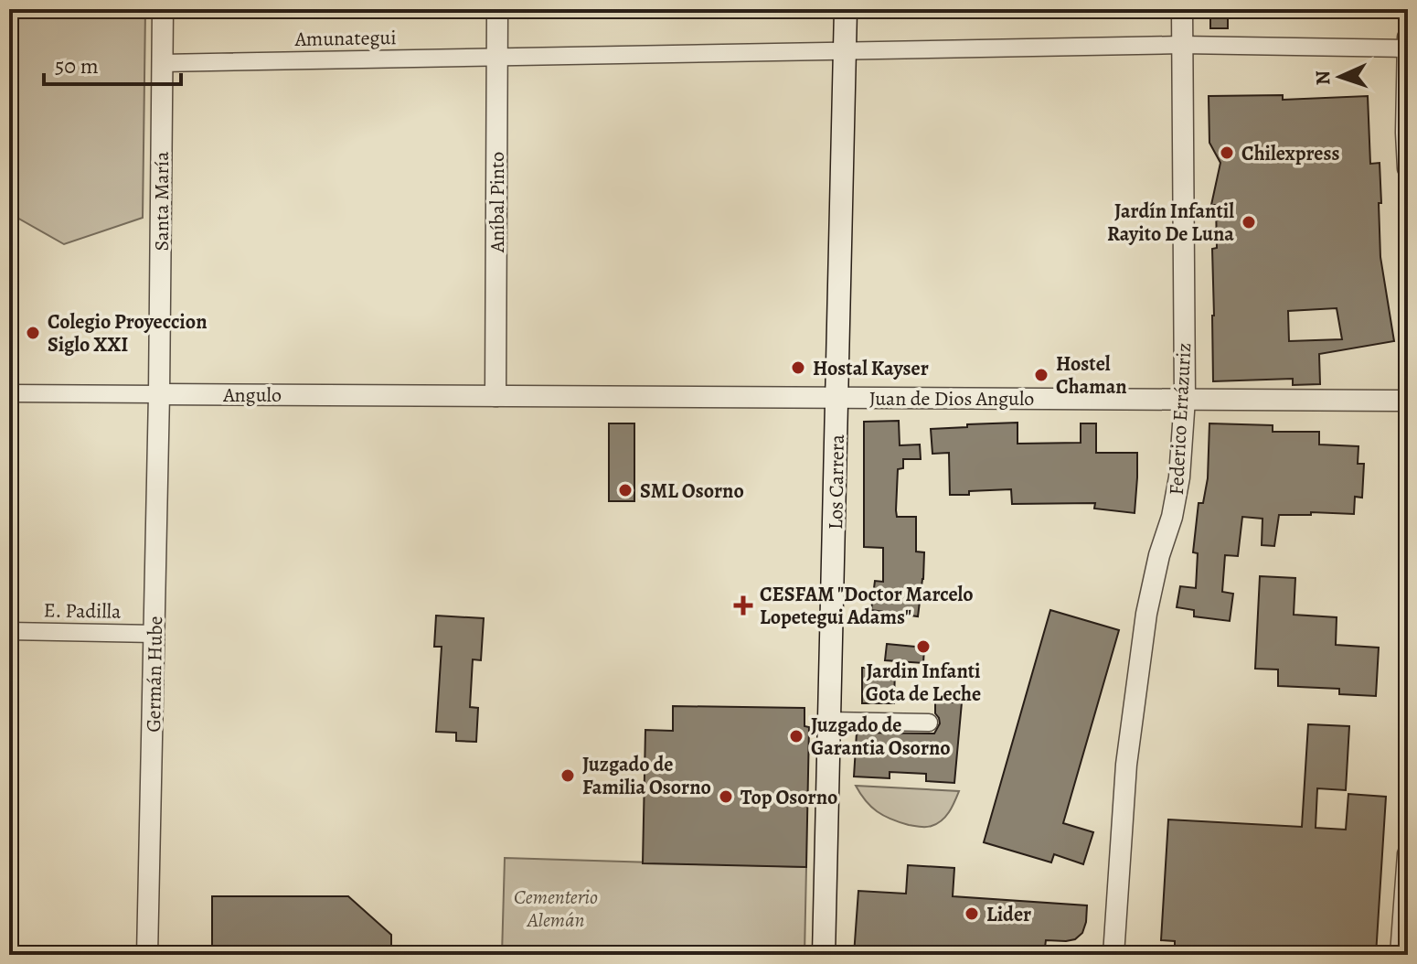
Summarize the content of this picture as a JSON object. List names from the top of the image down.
{
  "streets": {
    "main road": ["Los Carrera"],
    "street": [
      "Amunategui",
      "Santa María",
      "Aníbal Pinto",
      "Angulo",
      "Juan de Dios Angulo",
      "Federico Errázuriz",
      "E. Padilla",
      "Germán Hube"
    ]
  },
  "crossings": [
    ["Amunategui", "Santa María"],
    ["Amunategui", "Aníbal Pinto"],
    ["Amunategui", "Federico Errázuriz"],
    ["Amunategui", "Los Carrera"],
    ["Santa María", "Angulo"],
    ["Santa María", "Germán Hube"],
    ["Aníbal Pinto", "Angulo"],
    ["Aníbal Pinto", "Juan de Dios Angulo"],
    ["Angulo", "Juan de Dios Angulo"],
    ["Angulo", "Germán Hube"],
    ["Juan de Dios Angulo", "Federico Errázuriz"],
    ["Juan de Dios Angulo", "Los Carrera"],
    ["E. Padilla", "Germán Hube"]
  ],
  "parks": ["Cementerio Alemán"],
  "places": {
    "other": [
      "Chilexpress",
      "Jardín Infantil Rayito De Luna",
      "Colegio Proyeccion Siglo XXI",
      "Hostal Kayser",
      "Hostel Chaman",
      "SML Osorno",
      "Jardin Infanti Gota de Leche",
      "Juzgado de Garantia Osorno",
      "Juzgado de Familia Osorno",
      "Top Osorno",
      "Lider"
    ],
    "health": ["CESFAM \"Doctor Marcelo Lopetegui Adams\""]
  },
  "scale_bar": "50 m",
  "north": "left"
}
